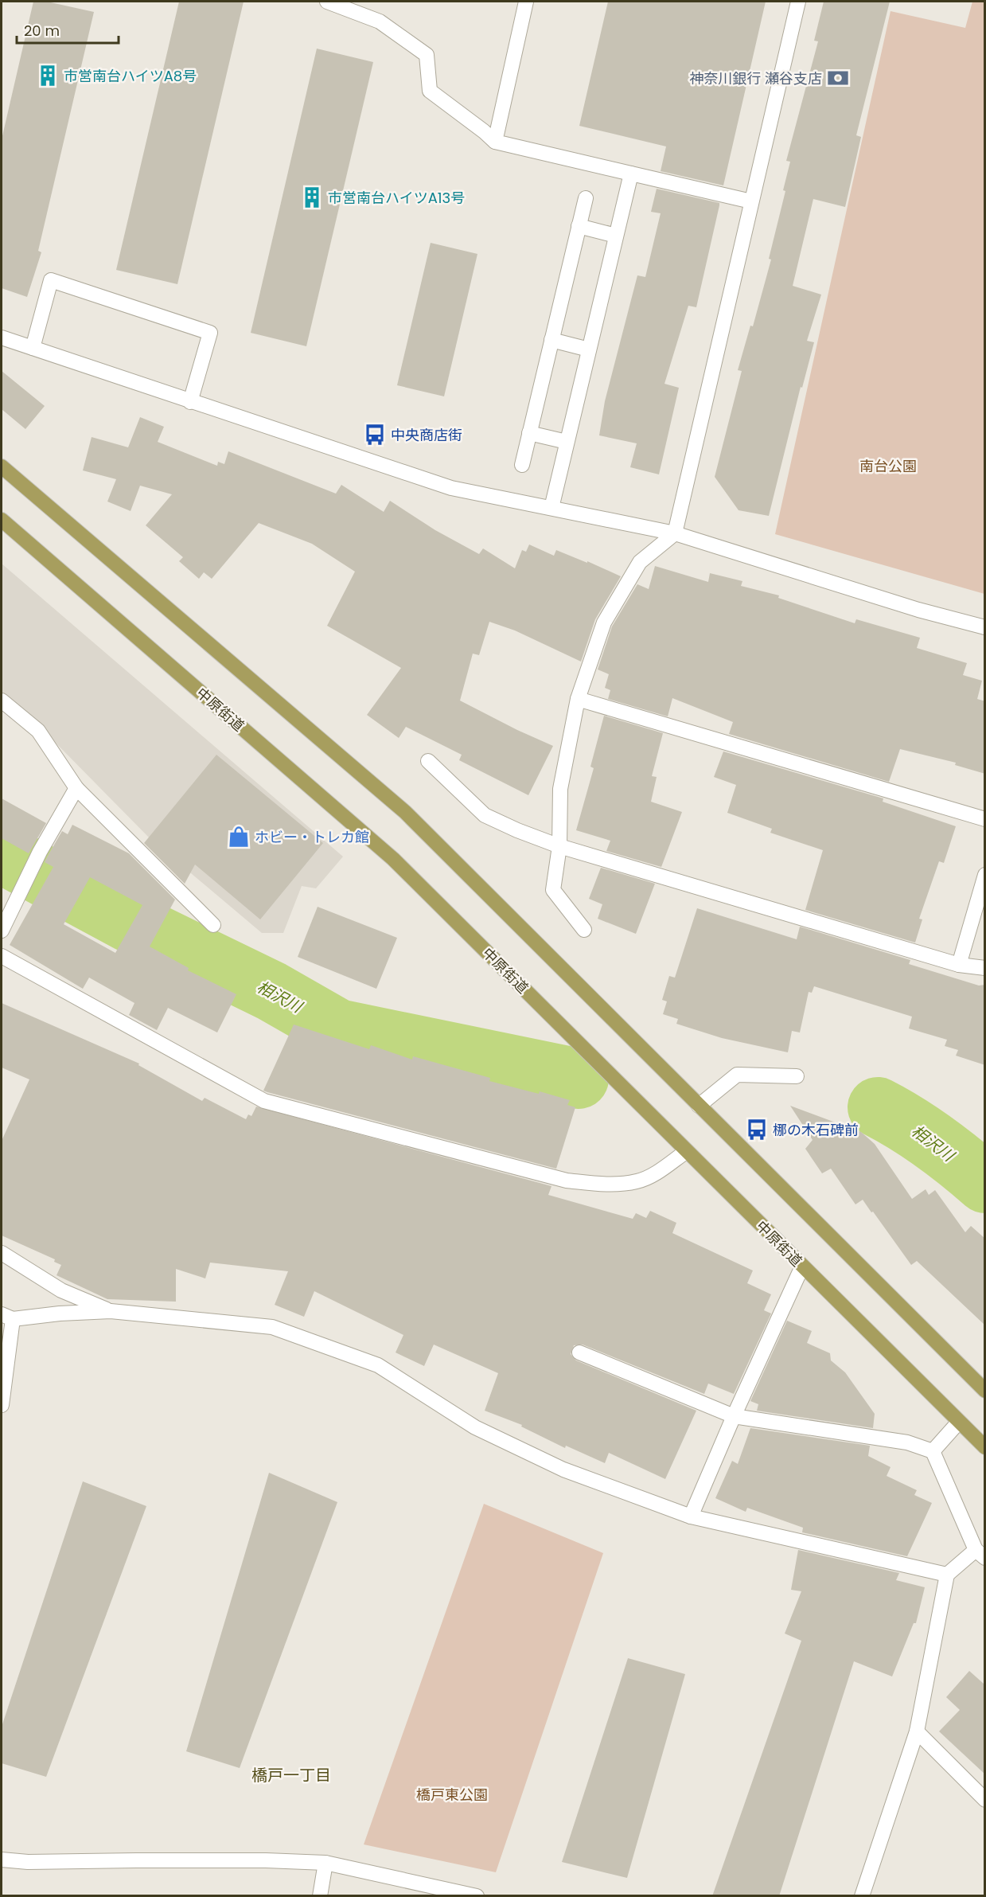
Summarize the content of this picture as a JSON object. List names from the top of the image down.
{
  "streets": {
    "main road": ["中原街道"]
  },
  "districts": ["橋戸一丁目"],
  "water": ["相沢川"],
  "parks": ["南台公園", "橋戸東公園"],
  "places": {
    "building": ["市営南台ハイツA8号", "市営南台ハイツA13号"],
    "bank": ["神奈川銀行 瀬谷支店"],
    "bus stop": ["中央商店街", "梛の木石碑前"],
    "shop": ["ホビー・トレカ館"]
  },
  "scale_bar": "20 m"
}
